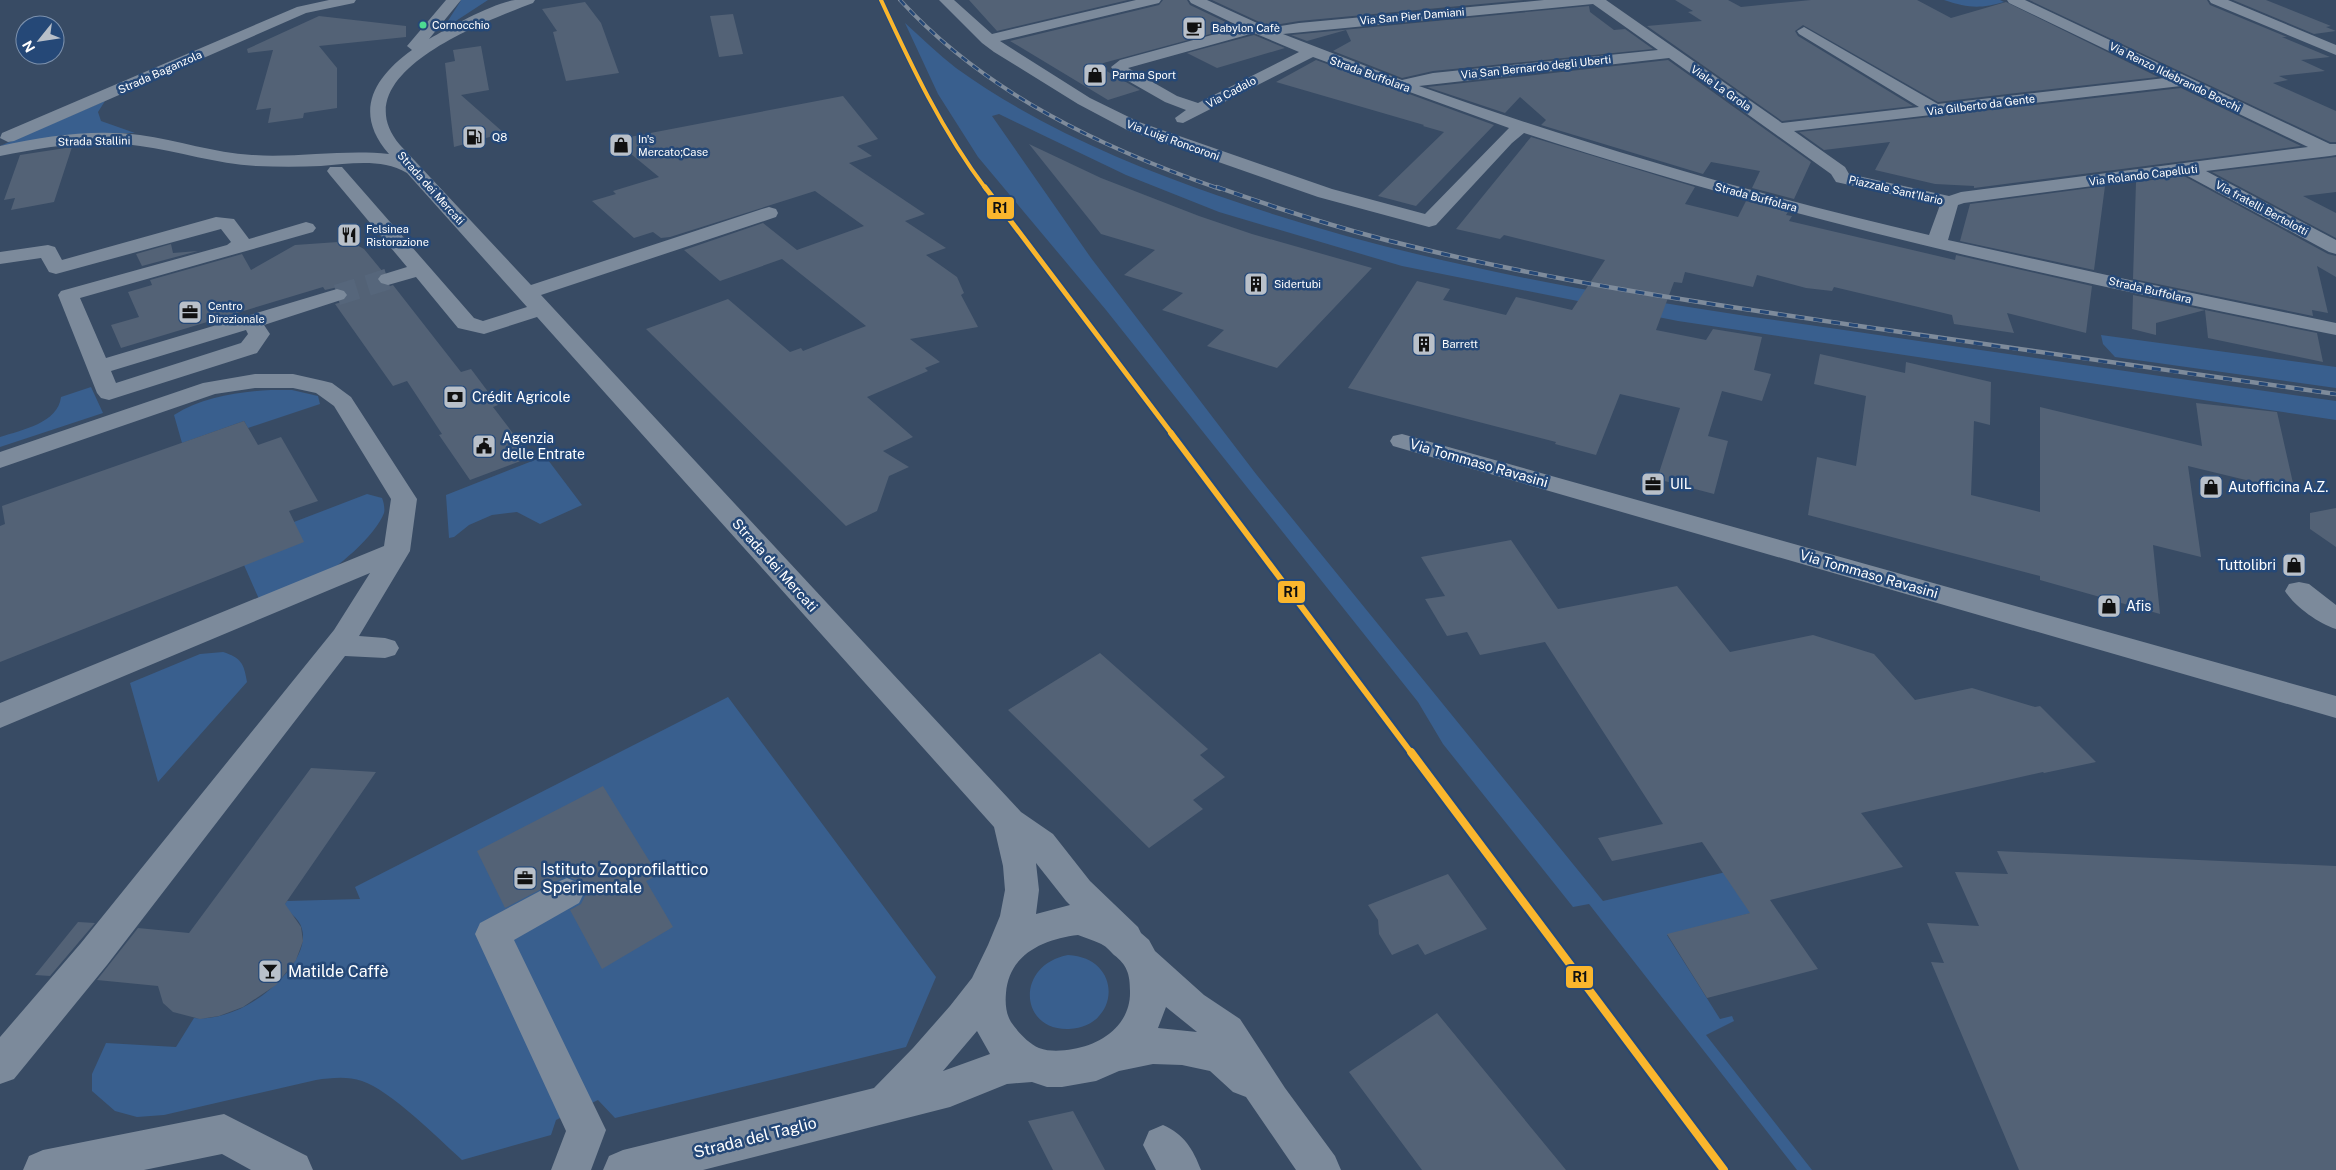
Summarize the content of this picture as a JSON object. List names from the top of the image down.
{
  "streets": {
    "street": [
      "Via San Pier Damiani",
      "Via San Bernardo degli Uberti",
      "Strada Baganzola",
      "Strada Buffolara",
      "Via Renzo Ildebrando Bocchi",
      "Viale La Grola",
      "Via Cadalo",
      "Via Gilberto da Gente",
      "Via Luigi Roncoroni",
      "Strada Stallini",
      "Via Rolando Capelluti",
      "Strada dei Mercati",
      "Piazzale Sant'Ilario",
      "Via fratelli Bertolotti",
      "Via Tommaso Ravasini",
      "Strada del Taglio"
    ]
  },
  "crossings": [
    ["Via San Pier Damiani", "Strada Buffolara"],
    ["Via San Pier Damiani", "Via Cadalo"],
    ["Via San Bernardo degli Uberti", "Strada Buffolara"],
    ["Via San Bernardo degli Uberti", "Viale La Grola"],
    ["Strada Buffolara", "Via Cadalo"],
    ["Strada Buffolara", "Via Luigi Roncoroni"],
    ["Strada Buffolara", "Piazzale Sant'Ilario"],
    ["Via Renzo Ildebrando Bocchi", "Via Gilberto da Gente"],
    ["Via Renzo Ildebrando Bocchi", "Via Rolando Capelluti"],
    ["Viale La Grola", "Via Gilberto da Gente"],
    ["Viale La Grola", "Piazzale Sant'Ilario"],
    ["Via Cadalo", "Via Luigi Roncoroni"],
    ["Strada Stallini", "Strada dei Mercati"],
    ["Via Rolando Capelluti", "Piazzale Sant'Ilario"],
    ["Via Rolando Capelluti", "Via fratelli Bertolotti"],
    ["Strada dei Mercati", "Strada del Taglio"]
  ],
  "places": {
    "other": ["Cornocchio"],
    "cafe": ["Babylon Cafè"],
    "shop": [
      "Parma Sport",
      "In's Mercato;Case",
      "Autofficina A.Z.",
      "Tuttolibri",
      "Afis"
    ],
    "fuel station": ["Q8"],
    "restaurant": ["Felsinea Ristorazione"],
    "building": ["Sidertubi", "Barrett"],
    "office": ["Centro Direzionale", "UIL", "Istituto Zooprofilattico Sperimentale"],
    "bank": ["Crédit Agricole"],
    "public building": ["Agenzia delle Entrate"],
    "bar": ["Matilde Caffè"]
  },
  "lines": ["transit line R1"],
  "north": "bottom left"
}
